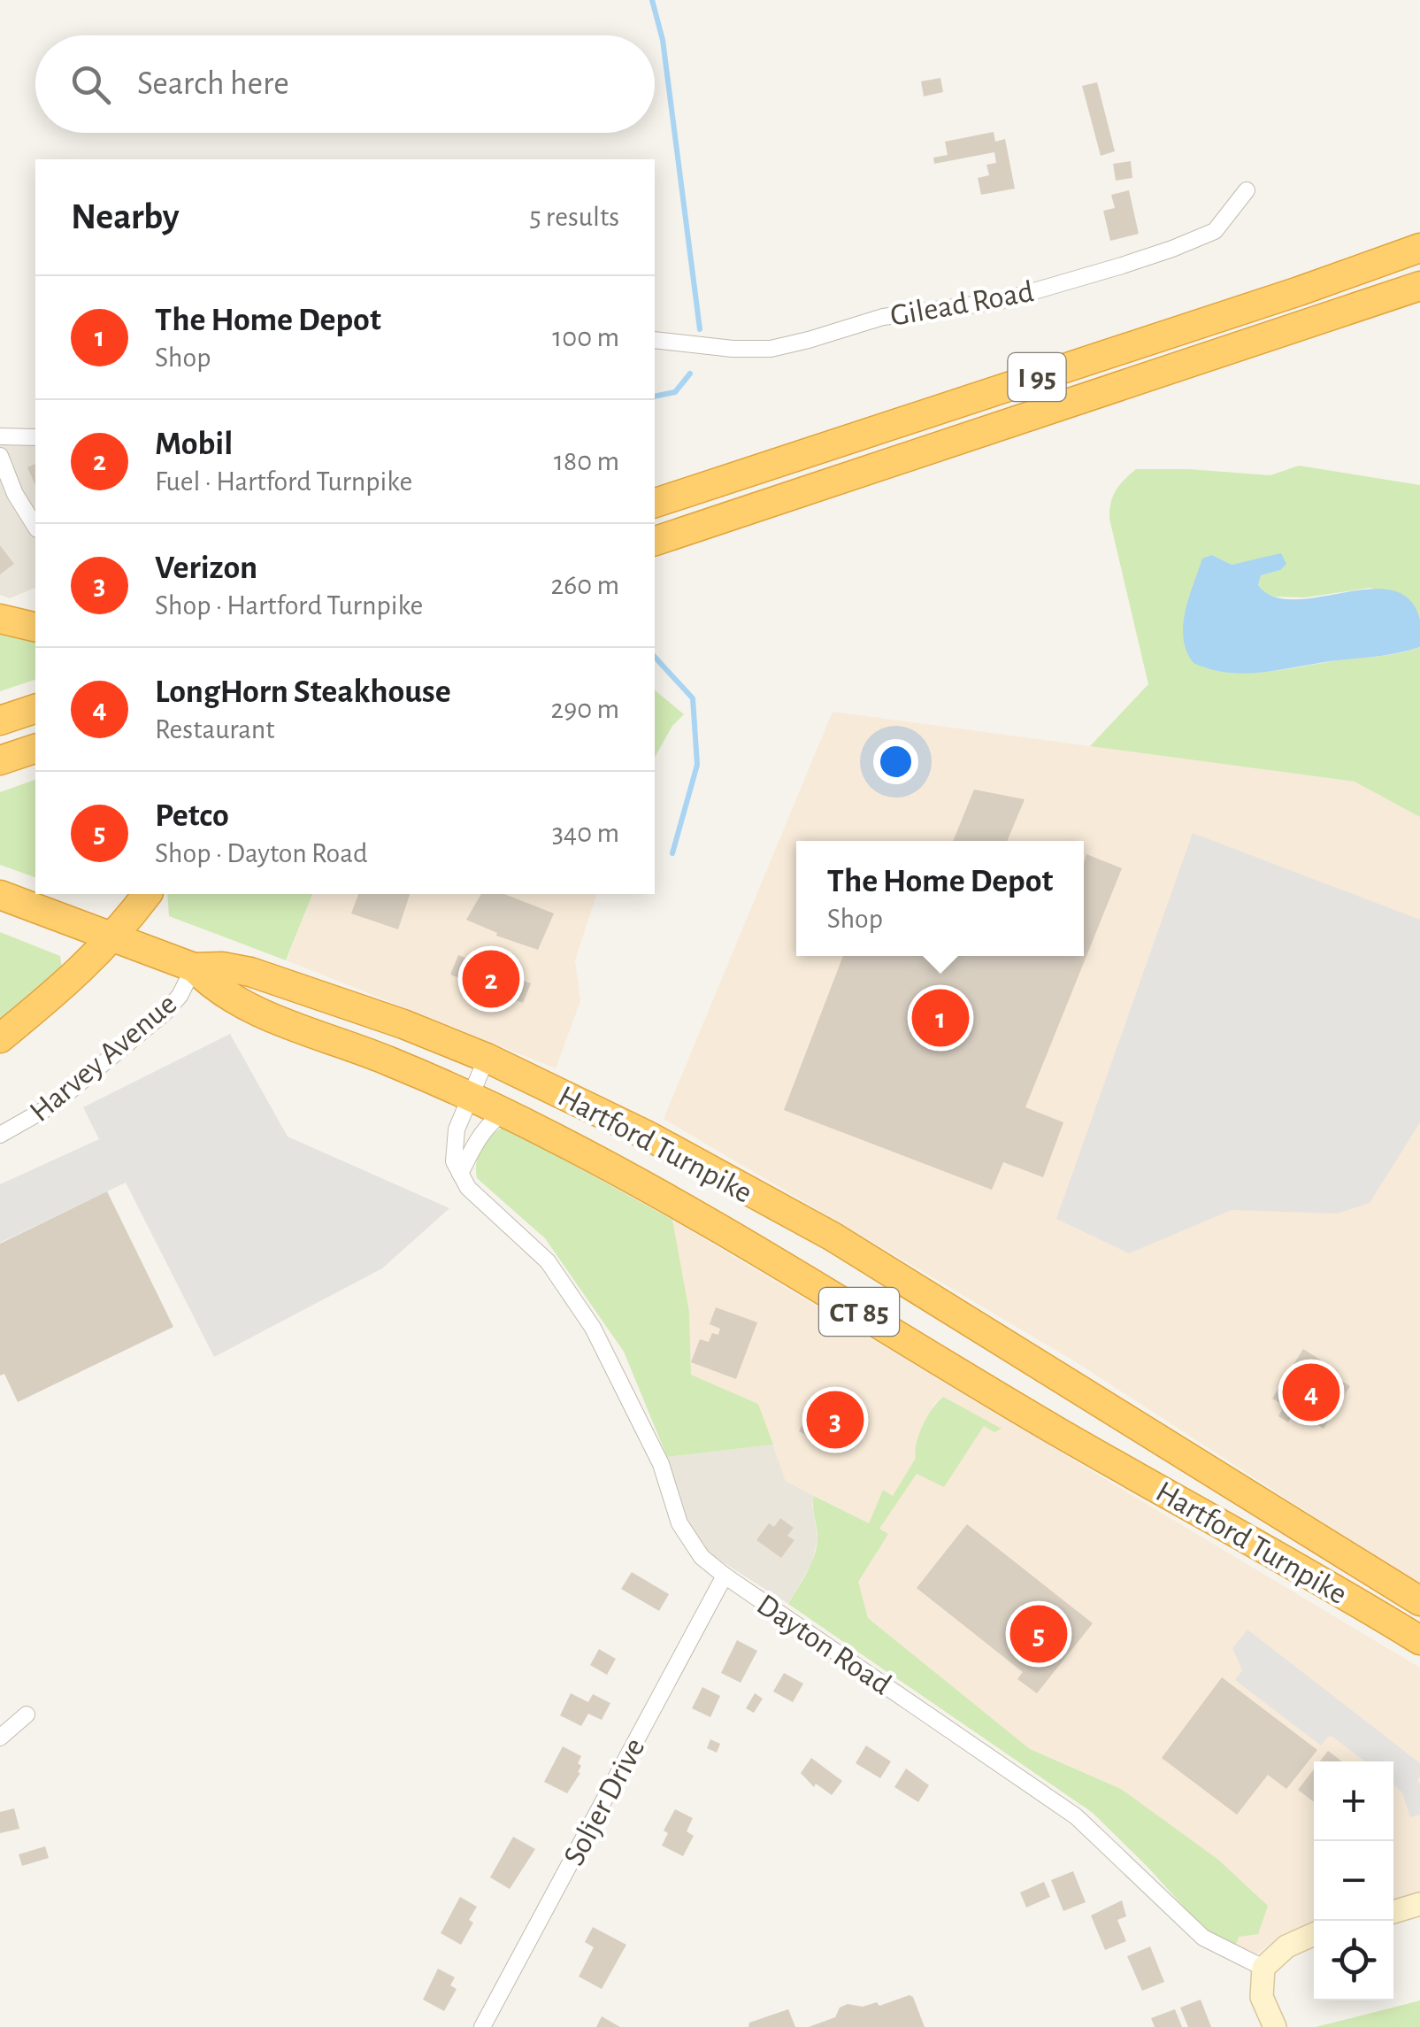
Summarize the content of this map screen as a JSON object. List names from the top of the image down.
{
  "streets": {
    "highway": ["I 95", "Hartford Turnpike", "CT 85"],
    "street": [
      "Gilead Road",
      "Harvey Avenue",
      "Dayton Road",
      "Soljer Drive"
    ]
  },
  "crossings": [
    ["Harvey Avenue", "Hartford Turnpike"],
    ["Dayton Road", "Soljer Drive"]
  ],
  "page": {
    "search": "Search here",
    "heading": ["Nearby", "5 results"],
    "list": [
      {
        "mark": "1",
        "name": "The Home Depot",
        "note": "Shop",
        "value": "100 m"
      },
      {
        "mark": "2",
        "name": "Mobil",
        "note": "Fuel · Hartford Turnpike",
        "value": "180 m"
      },
      {
        "mark": "3",
        "name": "Verizon",
        "note": "Shop · Hartford Turnpike",
        "value": "260 m"
      },
      {
        "mark": "4",
        "name": "LongHorn Steakhouse",
        "note": "Restaurant",
        "value": "290 m"
      },
      {
        "mark": "5",
        "name": "Petco",
        "note": "Shop · Dayton Road",
        "value": "340 m"
      }
    ],
    "popup": ["The Home Depot", "Shop"],
    "pins": [
      "2",
      "1",
      "4",
      "3",
      "5"
    ],
    "map_buttons": ["+", "−"]
  }
}
